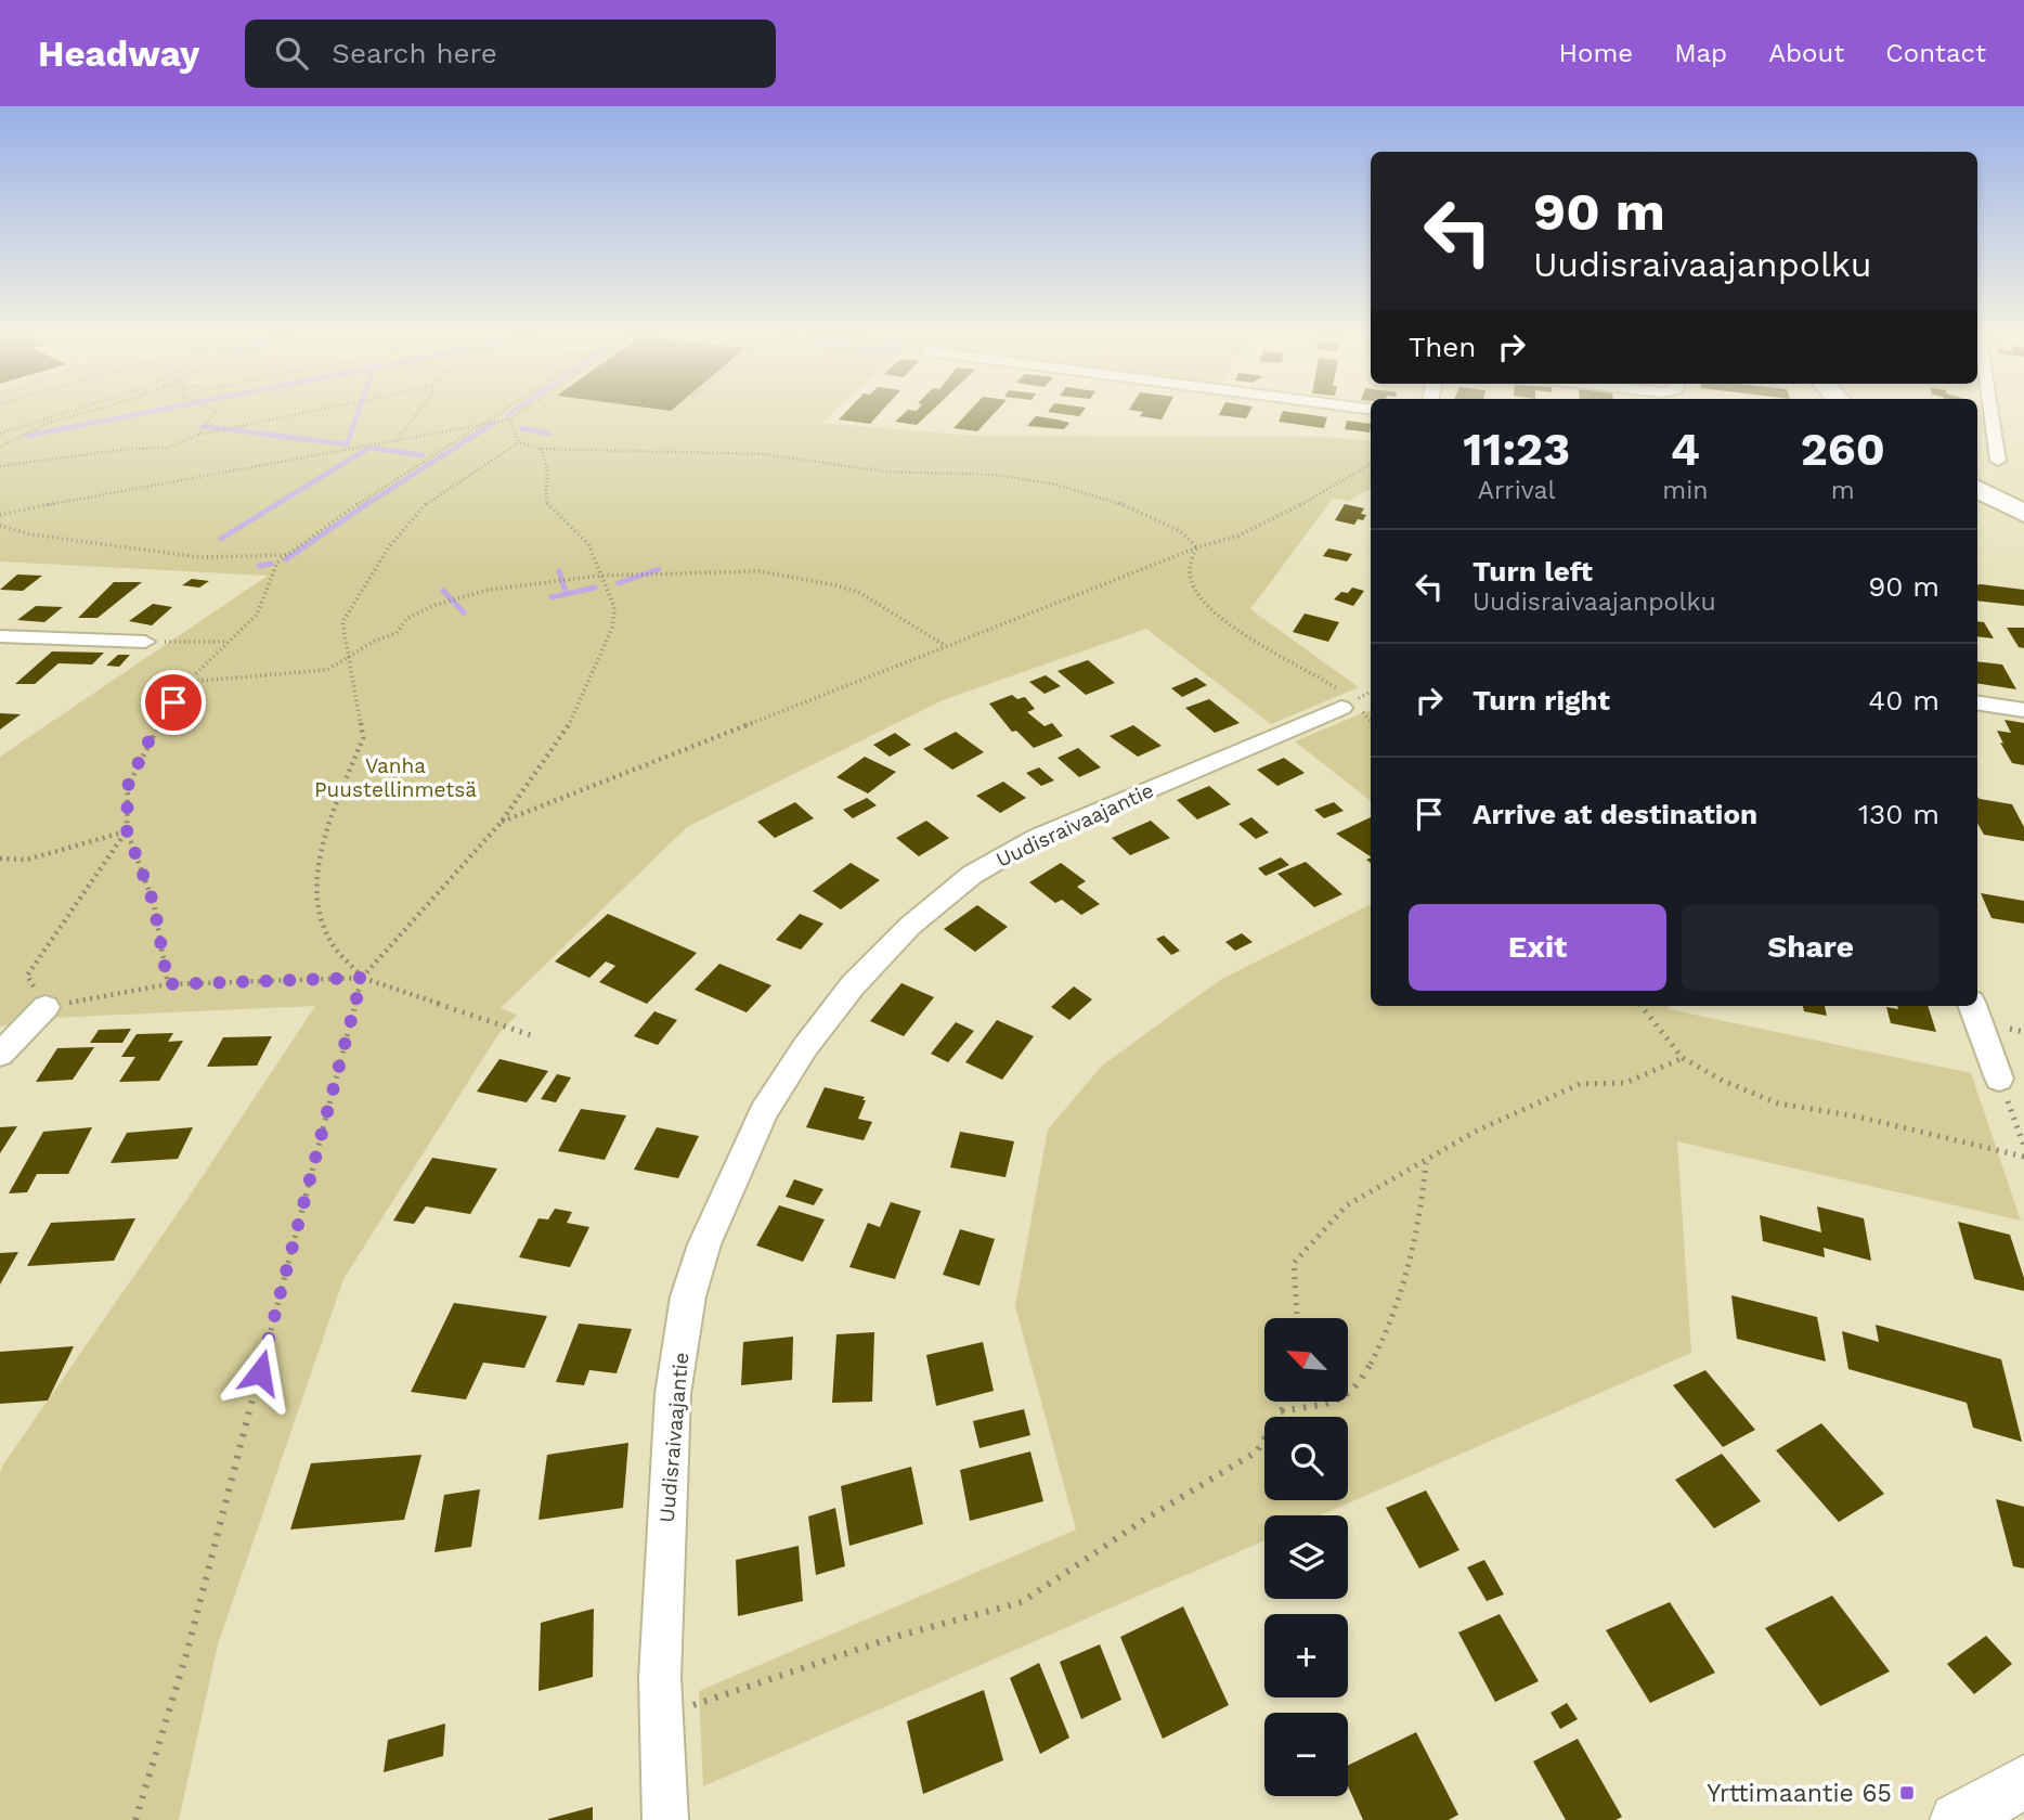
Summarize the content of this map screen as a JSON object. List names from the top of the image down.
{
  "streets": {
    "street": ["Uudisraivaajantie"]
  },
  "parks": ["Vanha Puustellinmetsä"],
  "places": {
    "transit": ["Yrttimaantie 65"]
  },
  "north": "top left",
  "page": {
    "header": "Headway",
    "search": "Search here",
    "nav": [
      "Home",
      "Map",
      "About",
      "Contact"
    ],
    "turn": ["90 m", "Uudisraivaajanpolku"],
    "then": "Then",
    "eta": [
      "11:23",
      "Arrival",
      "4",
      "min",
      "260",
      "m"
    ],
    "list": [
      {
        "name": "Turn left",
        "note": "Uudisraivaajanpolku",
        "value": "90 m"
      },
      {
        "name": "Turn right",
        "value": "40 m"
      },
      {
        "name": "Arrive at destination",
        "value": "130 m"
      }
    ],
    "buttons": ["Exit", "Share"],
    "map_buttons": ["+", "−"]
  }
}
